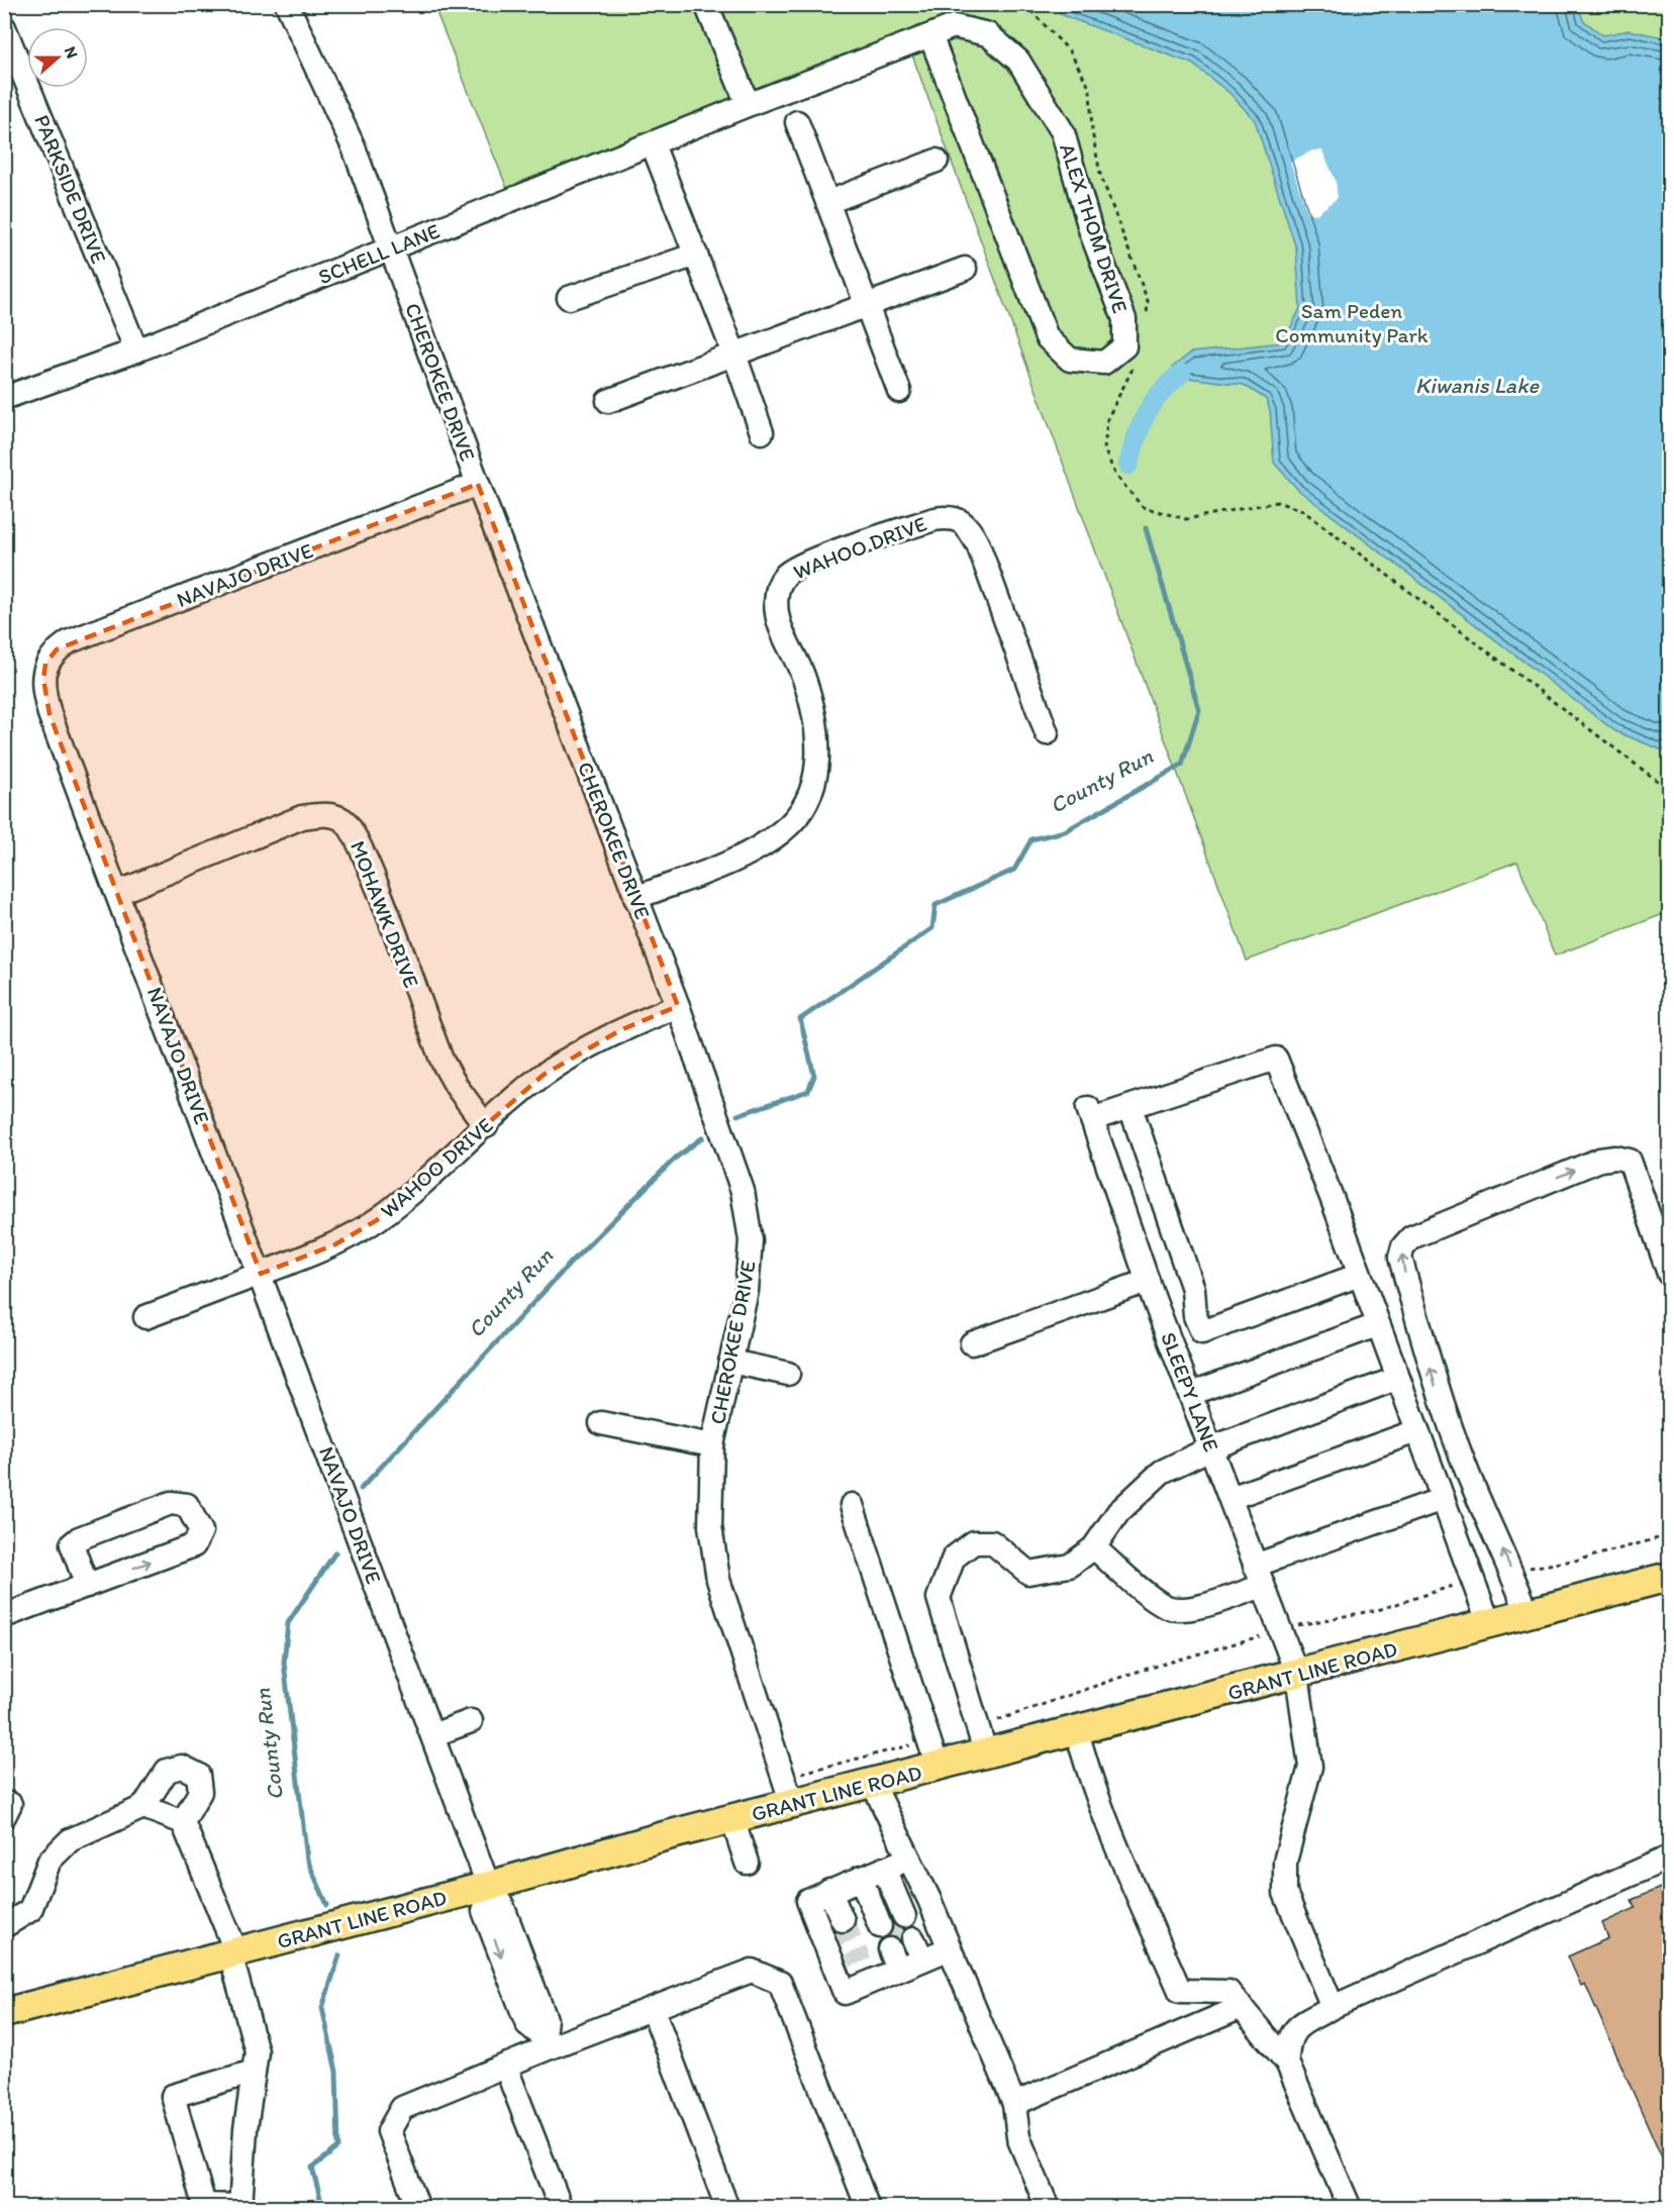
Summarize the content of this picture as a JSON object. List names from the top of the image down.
{
  "streets": {
    "main road": ["GRANT LINE ROAD"],
    "street": [
      "PARKSIDE DRIVE",
      "ALEX THOM DRIVE",
      "SCHELL LANE",
      "CHEROKEE DRIVE",
      "WAHOO DRIVE",
      "NAVAJO DRIVE",
      "MOHAWK DRIVE",
      "SLEEPY LANE"
    ]
  },
  "crossings": [
    ["PARKSIDE DRIVE", "SCHELL LANE"],
    ["ALEX THOM DRIVE", "SCHELL LANE"],
    ["SCHELL LANE", "CHEROKEE DRIVE"],
    ["CHEROKEE DRIVE", "WAHOO DRIVE"],
    ["CHEROKEE DRIVE", "NAVAJO DRIVE"],
    ["CHEROKEE DRIVE", "GRANT LINE ROAD"],
    ["WAHOO DRIVE", "NAVAJO DRIVE"],
    ["WAHOO DRIVE", "MOHAWK DRIVE"],
    ["NAVAJO DRIVE", "MOHAWK DRIVE"],
    ["NAVAJO DRIVE", "GRANT LINE ROAD"],
    ["SLEEPY LANE", "GRANT LINE ROAD"]
  ],
  "water": ["Kiwanis Lake", "County Run"],
  "parks": ["Sam Peden Community Park"],
  "north": "right"
}
